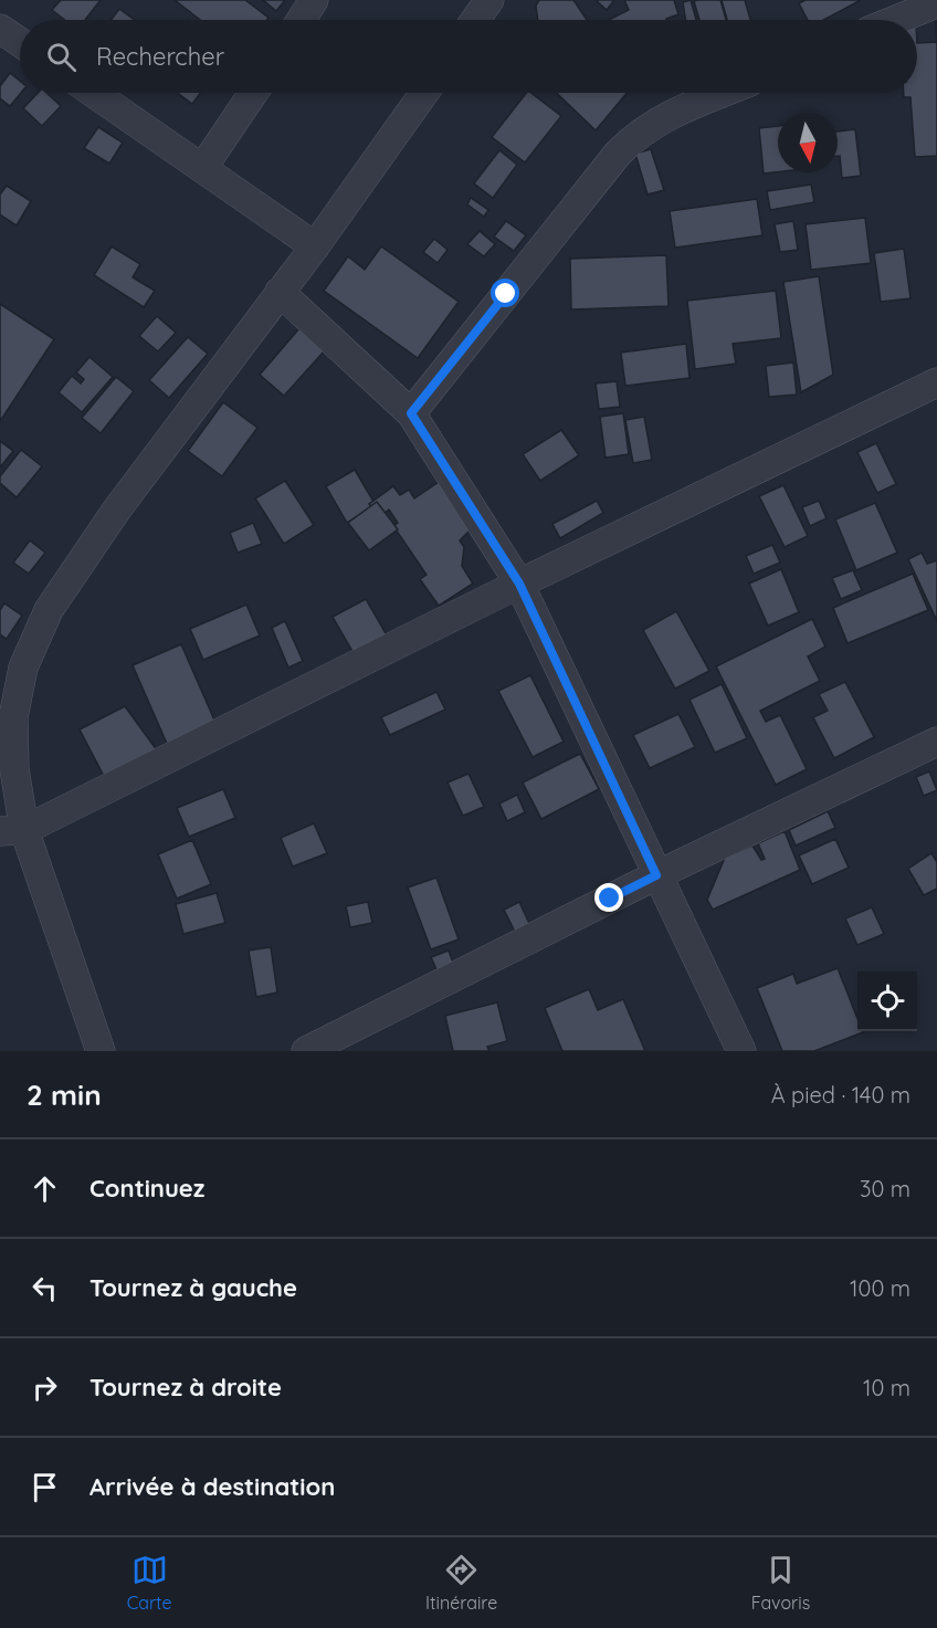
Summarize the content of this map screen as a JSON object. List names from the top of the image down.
{
  "north": "bottom",
  "page": {
    "search": "Rechercher",
    "heading": ["2 min", "À pied · 140 m"],
    "list": [
      ["Continuez", "30 m"],
      ["Tournez à gauche", "100 m"],
      ["Tournez à droite", "10 m"],
      "Arrivée à destination"
    ],
    "nav": ["Carte", "Itinéraire", "Favoris"]
  }
}
